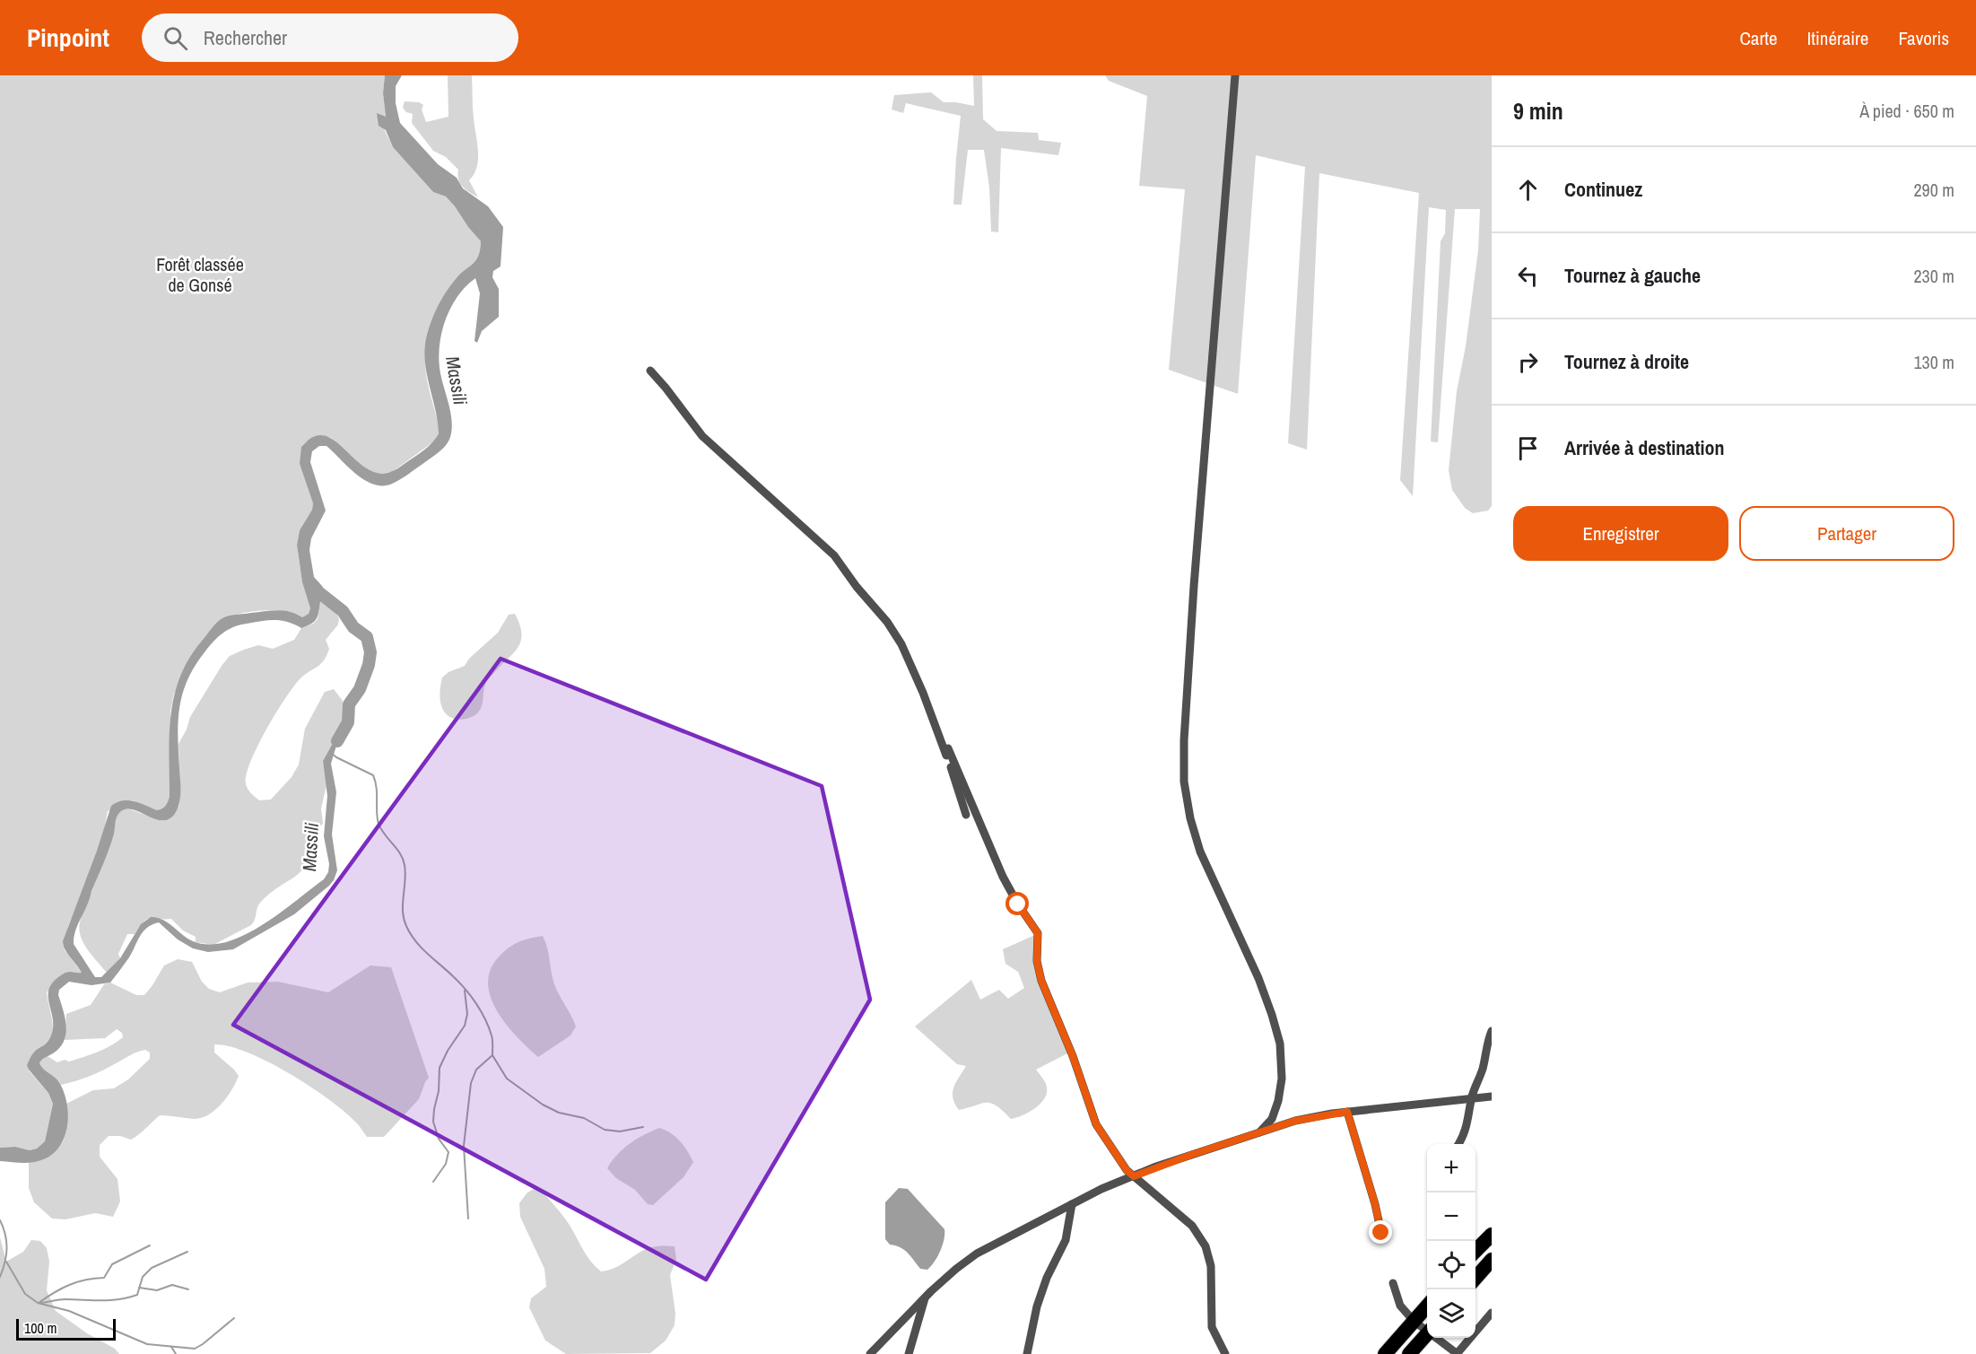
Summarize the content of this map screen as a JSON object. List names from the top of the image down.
{
  "water": ["Massili"],
  "parks": ["Forêt classée de Gonsé"],
  "scale_bar": "100 m",
  "page": {
    "header": "Pinpoint",
    "search": "Rechercher",
    "nav": ["Carte", "Itinéraire", "Favoris"],
    "heading": ["9 min", "À pied · 650 m"],
    "list": [
      ["Continuez", "290 m"],
      ["Tournez à gauche", "230 m"],
      ["Tournez à droite", "130 m"],
      "Arrivée à destination"
    ],
    "buttons": ["Enregistrer", "Partager"],
    "map_buttons": ["+", "−"],
    "scale": "100 m"
  }
}
